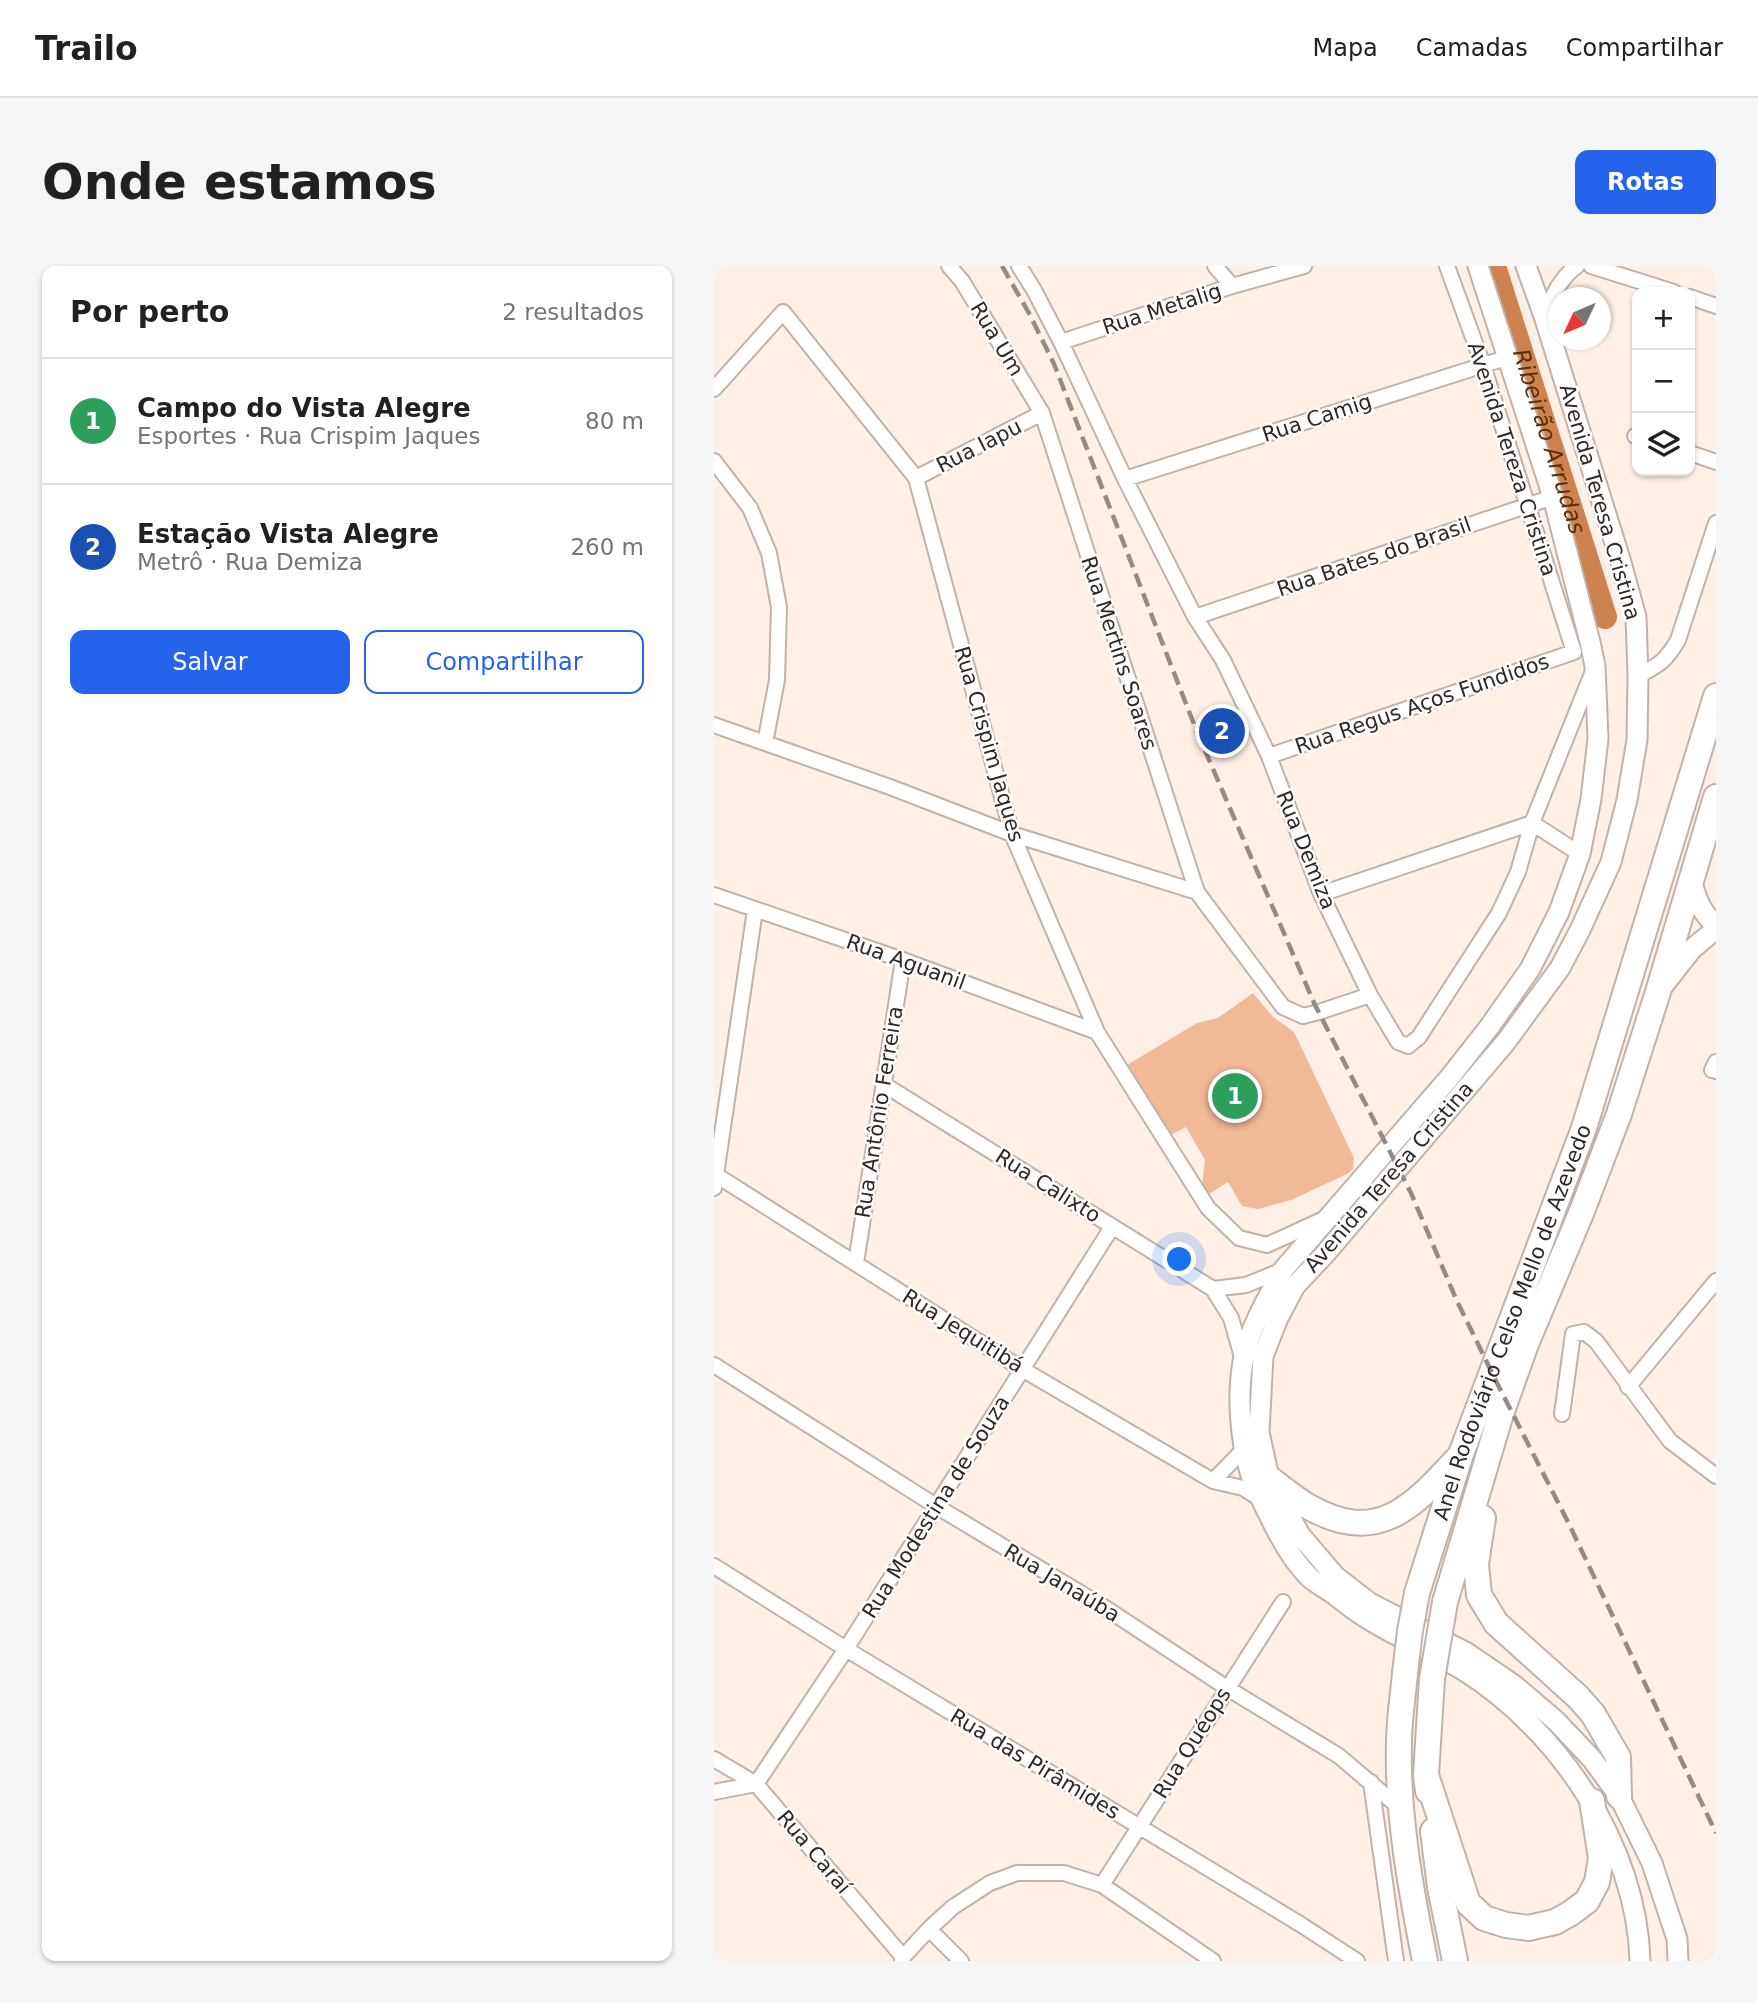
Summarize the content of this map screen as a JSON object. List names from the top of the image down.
{
  "streets": {
    "highway": ["Anel Rodoviário Celso Mello de Azevedo"],
    "main road": ["Avenida Teresa Cristina"],
    "street": [
      "Rua Metalig",
      "Rua Um",
      "Rua Camig",
      "Rua Iapu",
      "Avenida Tereza Cristina",
      "Rua Bates do Brasil",
      "Rua Mertins Soares",
      "Rua Regus Aços Fundidos",
      "Rua Crispim Jaques",
      "Rua Demiza",
      "Rua Aguanil",
      "Rua Antônio Ferreira",
      "Rua Calixto",
      "Rua Jequitibá",
      "Rua Modestina de Souza",
      "Rua Janaúba",
      "Rua Quéops",
      "Rua das Pirâmides",
      "Rua Caraí"
    ]
  },
  "crossings": [
    ["Rua Metalig", "Rua Demiza"],
    ["Rua Um", "Rua Iapu"],
    ["Rua Um", "Rua Mertins Soares"],
    ["Rua Camig", "Avenida Tereza Cristina"],
    ["Rua Camig", "Avenida Teresa Cristina"],
    ["Rua Camig", "Rua Demiza"],
    ["Rua Iapu", "Rua Mertins Soares"],
    ["Rua Iapu", "Rua Crispim Jaques"],
    ["Avenida Tereza Cristina", "Rua Bates do Brasil"],
    ["Avenida Tereza Cristina", "Rua Regus Aços Fundidos"],
    ["Avenida Teresa Cristina", "Rua Bates do Brasil"],
    ["Avenida Teresa Cristina", "Rua Crispim Jaques"],
    ["Avenida Teresa Cristina", "Rua Demiza"],
    ["Avenida Teresa Cristina", "Rua Calixto"],
    ["Avenida Teresa Cristina", "Rua Jequitibá"],
    ["Rua Bates do Brasil", "Rua Demiza"],
    ["Rua Mertins Soares", "Rua Demiza"],
    ["Rua Regus Aços Fundidos", "Rua Demiza"],
    ["Rua Crispim Jaques", "Rua Aguanil"],
    ["Rua Aguanil", "Rua Antônio Ferreira"],
    ["Rua Antônio Ferreira", "Rua Calixto"],
    ["Rua Antônio Ferreira", "Rua Jequitibá"],
    ["Rua Calixto", "Rua Modestina de Souza"],
    ["Anel Rodoviário Celso Mello de Azevedo", "Rua Janaúba"],
    ["Rua Jequitibá", "Rua Modestina de Souza"],
    ["Rua Modestina de Souza", "Rua Janaúba"],
    ["Rua Modestina de Souza", "Rua das Pirâmides"],
    ["Rua Modestina de Souza", "Rua Caraí"],
    ["Rua Janaúba", "Rua Quéops"],
    ["Rua Quéops", "Rua das Pirâmides"]
  ],
  "water": ["Ribeirão Arrudas"],
  "north": "bottom left",
  "page": {
    "header": "Trailo",
    "nav": ["Mapa", "Camadas", "Compartilhar"],
    "buttons": [
      "Rotas",
      ["Salvar", "Compartilhar"]
    ],
    "title": "Onde estamos",
    "heading": ["Por perto", "2 resultados"],
    "map_buttons": ["+", "−"],
    "list": [
      {
        "mark": "1",
        "name": "Campo do Vista Alegre",
        "note": "Esportes · Rua Crispim Jaques",
        "value": "80 m"
      },
      {
        "mark": "2",
        "name": "Estação Vista Alegre",
        "note": "Metrô · Rua Demiza",
        "value": "260 m"
      }
    ],
    "pins": ["2", "1"]
  }
}
